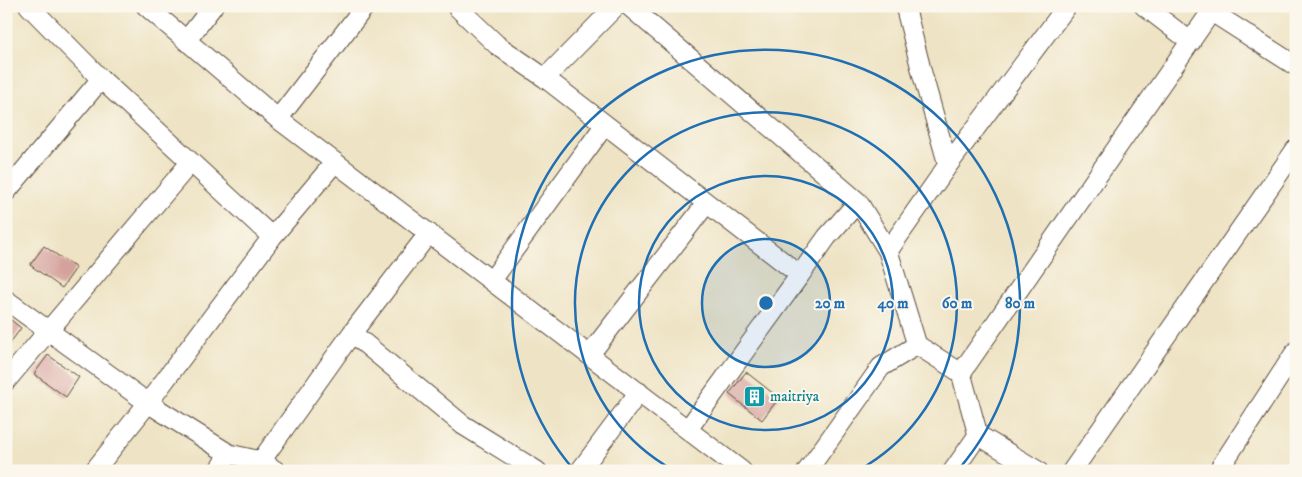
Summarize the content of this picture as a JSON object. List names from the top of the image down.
{
  "places": {
    "building": ["maitriya"]
  },
  "rings": [
    "20 m",
    "40 m",
    "60 m",
    "80 m"
  ]
}
